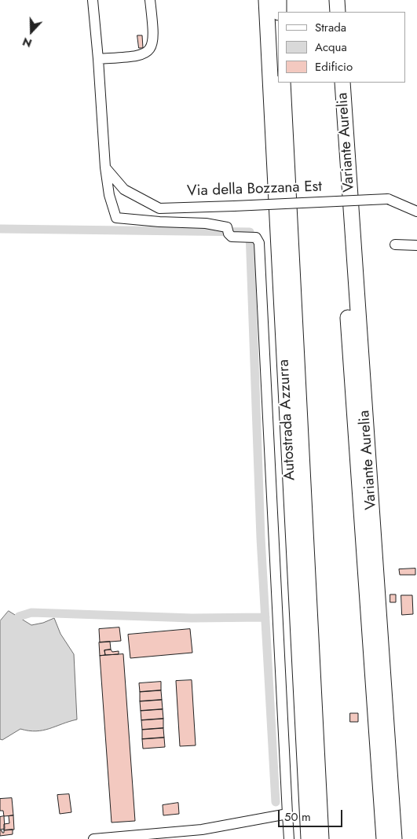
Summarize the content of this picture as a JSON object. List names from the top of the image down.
{
  "streets": {
    "highway": ["Variante Aurelia", "Autostrada Azzurra"],
    "street": ["Via della Bozzana Est"]
  },
  "legend": ["Strada", "Acqua", "Edificio"],
  "scale_bar": "50 m",
  "north": "bottom"
}
